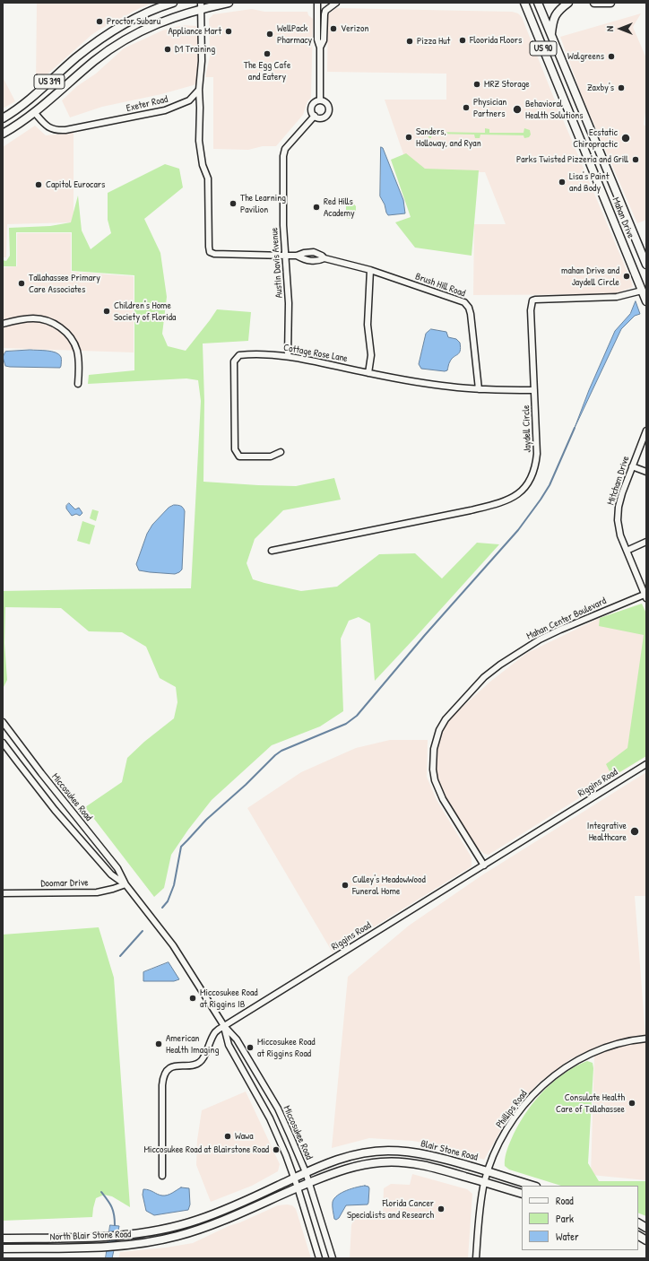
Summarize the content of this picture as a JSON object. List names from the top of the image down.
{
  "streets": {
    "main road": [
      "US 90",
      "US 319",
      "Mahan Drive",
      "Blair Stone Road",
      "North Blair Stone Road"
    ],
    "street": [
      "Exeter Road",
      "Austin Davis Avenue",
      "Brush Hill Road",
      "Cottage Rose Lane",
      "Jaydell Circle",
      "Mitcham Drive",
      "Mahan Center Boulevard",
      "Riggins Road",
      "Miccosukee Road",
      "Doomar Drive",
      "Phillips Road"
    ]
  },
  "crossings": [
    ["US 319", "Exeter Road"],
    ["Exeter Road", "Brush Hill Road"],
    ["Mahan Drive", "Jaydell Circle"],
    ["Austin Davis Avenue", "Brush Hill Road"],
    ["Austin Davis Avenue", "Cottage Rose Lane"],
    ["Brush Hill Road", "Cottage Rose Lane"],
    ["Cottage Rose Lane", "Jaydell Circle"],
    ["Mitcham Drive", "Mahan Center Boulevard"],
    ["Mahan Center Boulevard", "Riggins Road"],
    ["Riggins Road", "Miccosukee Road"],
    ["Miccosukee Road", "Doomar Drive"],
    ["Miccosukee Road", "Blair Stone Road"],
    ["Miccosukee Road", "North Blair Stone Road"],
    ["Phillips Road", "Blair Stone Road"],
    ["Blair Stone Road", "North Blair Stone Road"]
  ],
  "places": [
    "Proctor Subaru",
    "Verizon",
    "Appliance Mart",
    "WellPack Pharmacy",
    "Floorida Floors",
    "Pizza Hut",
    "D1 Training",
    "The Egg Cafe and Eatery",
    "Walgreens",
    "MRZ Storage",
    "Zaxby's",
    "Physician Partners",
    "Behavioral Health Solutions",
    "Sanders, Holloway, and Ryan",
    "Ecstatic Chiropractic",
    "Parks Twisted Pizzeria and Grill",
    "Lisa's Paint and Body",
    "Capitol Eurocars",
    "The Learning Pavilion",
    "Red Hills Academy",
    "mahan Drive and Jaydell Circle",
    "Tallahassee Primary Care Associates",
    "Children's Home Society of Florida",
    "Integrative Healthcare",
    "Culley's MeadowWood Funeral Home",
    "Miccosukee Road at Riggins IB",
    "American Health Imaging",
    "Miccosukee Road at Riggins Road",
    "Consulate Health Care of Tallahassee",
    "Wawa",
    "Miccosukee Road at Blairstone Road",
    "Florida Cancer Specialists and Research"
  ],
  "legend": ["Road", "Park", "Water"],
  "north": "left"
}
